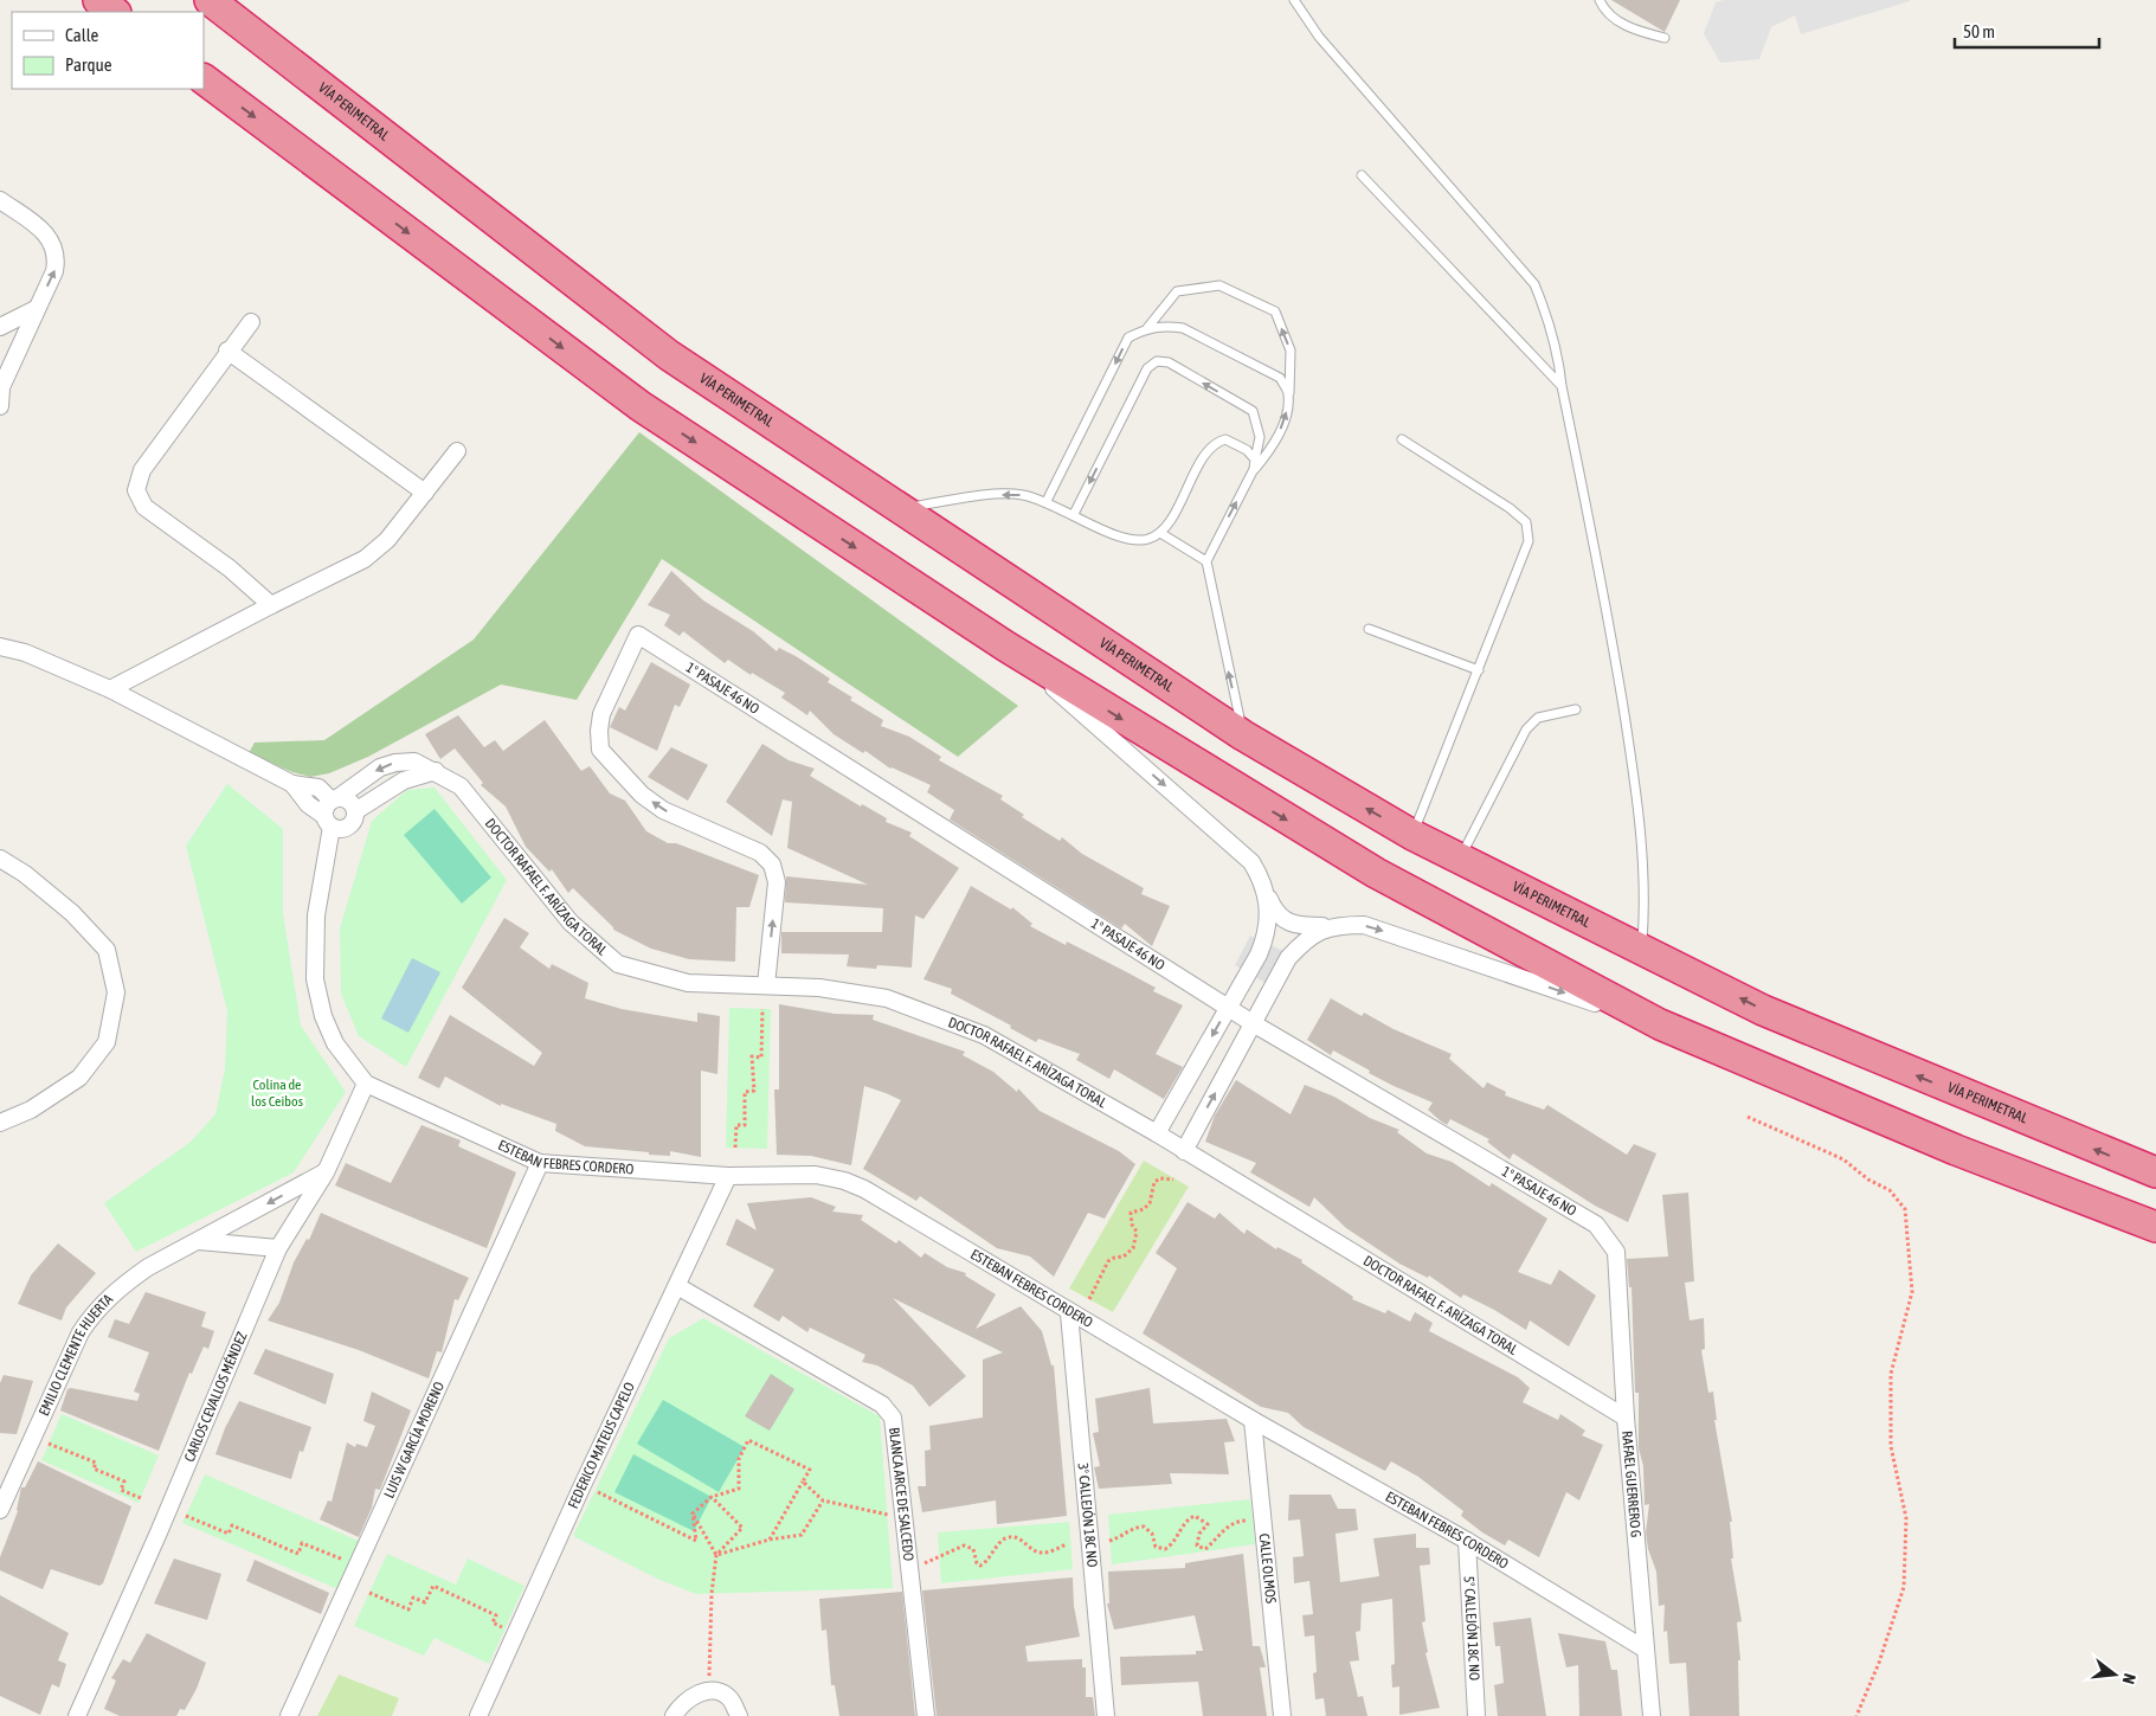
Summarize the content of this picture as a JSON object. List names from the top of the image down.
{
  "streets": {
    "highway": ["VÍA PERIMETRAL"],
    "street": [
      "1° PASAJE 46 NO",
      "DOCTOR RAFAEL F. ARÍZAGA TORAL",
      "ESTEBAN FEBRES CORDERO",
      "EMILIO CLEMENTE HUERTA",
      "CARLOS CEVALLOS MÉNDEZ",
      "LUIS W GARCÍA MORENO",
      "FEDERICO MATEUS CAPELO",
      "RAFAEL GUERRERO G",
      "BLANCA ARCE DE SALCEDO",
      "3° CALLEJÓN 18C NO",
      "CALLE OLMOS",
      "5° CALLEJÓN 18C NO"
    ]
  },
  "crossings": [
    ["1° PASAJE 46 NO", "DOCTOR RAFAEL F. ARÍZAGA TORAL"],
    ["1° PASAJE 46 NO", "RAFAEL GUERRERO G"],
    ["DOCTOR RAFAEL F. ARÍZAGA TORAL", "RAFAEL GUERRERO G"],
    ["ESTEBAN FEBRES CORDERO", "CARLOS CEVALLOS MÉNDEZ"],
    ["ESTEBAN FEBRES CORDERO", "LUIS W GARCÍA MORENO"],
    ["ESTEBAN FEBRES CORDERO", "FEDERICO MATEUS CAPELO"],
    ["ESTEBAN FEBRES CORDERO", "RAFAEL GUERRERO G"],
    ["ESTEBAN FEBRES CORDERO", "3° CALLEJÓN 18C NO"],
    ["ESTEBAN FEBRES CORDERO", "CALLE OLMOS"],
    ["ESTEBAN FEBRES CORDERO", "5° CALLEJÓN 18C NO"],
    ["EMILIO CLEMENTE HUERTA", "CARLOS CEVALLOS MÉNDEZ"],
    ["FEDERICO MATEUS CAPELO", "BLANCA ARCE DE SALCEDO"]
  ],
  "parks": ["Colina de los Ceibos"],
  "legend": ["Calle", "Parque"],
  "scale_bar": "50 m",
  "north": "right"
}
